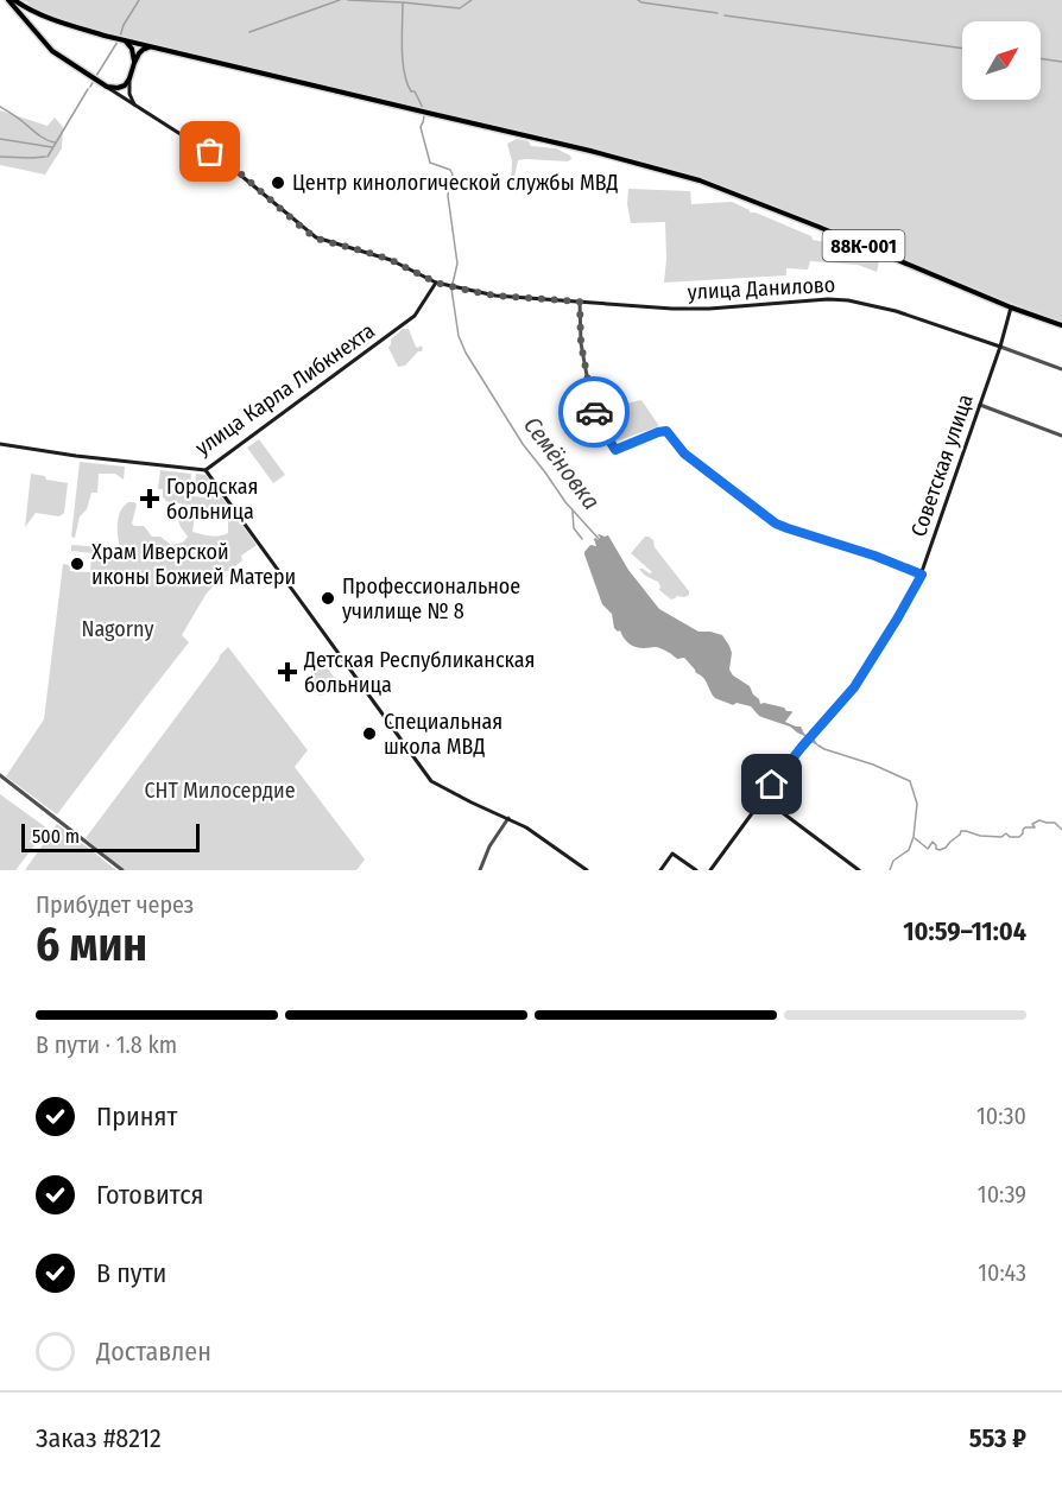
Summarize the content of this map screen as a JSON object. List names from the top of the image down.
{
  "streets": {
    "main road": [
      "88К-001",
      "улица Данилово",
      "улица Карла Либкнехта",
      "Советская улица"
    ]
  },
  "crossings": [
    ["88К-001", "Советская улица"],
    ["улица Данилово", "улица Карла Либкнехта"],
    ["улица Данилово", "Советская улица"]
  ],
  "water": ["Семёновка"],
  "parks": ["Nagorny", "СНТ Милосердие"],
  "places": {
    "other": [
      "Центр кинологической службы МВД",
      "Храм Иверской иконы Божией Матери",
      "Профессиональное училище № 8",
      "Специальная школа МВД"
    ],
    "health": ["Городская больница", "Детская Республиканская больница"]
  },
  "scale_bar": "500 m",
  "north": "top right",
  "page": {
    "scale": "500 m",
    "heading": ["6 мин", "Прибудет через", "10:59–11:04"],
    "panel": ["Заказ #8212", "553 ₽"],
    "bar": "В пути · 1.8 km",
    "list": [
      ["Принят", "10:30"],
      ["Готовится", "10:39"],
      ["В пути", "10:43"],
      "Доставлен"
    ]
  }
}
